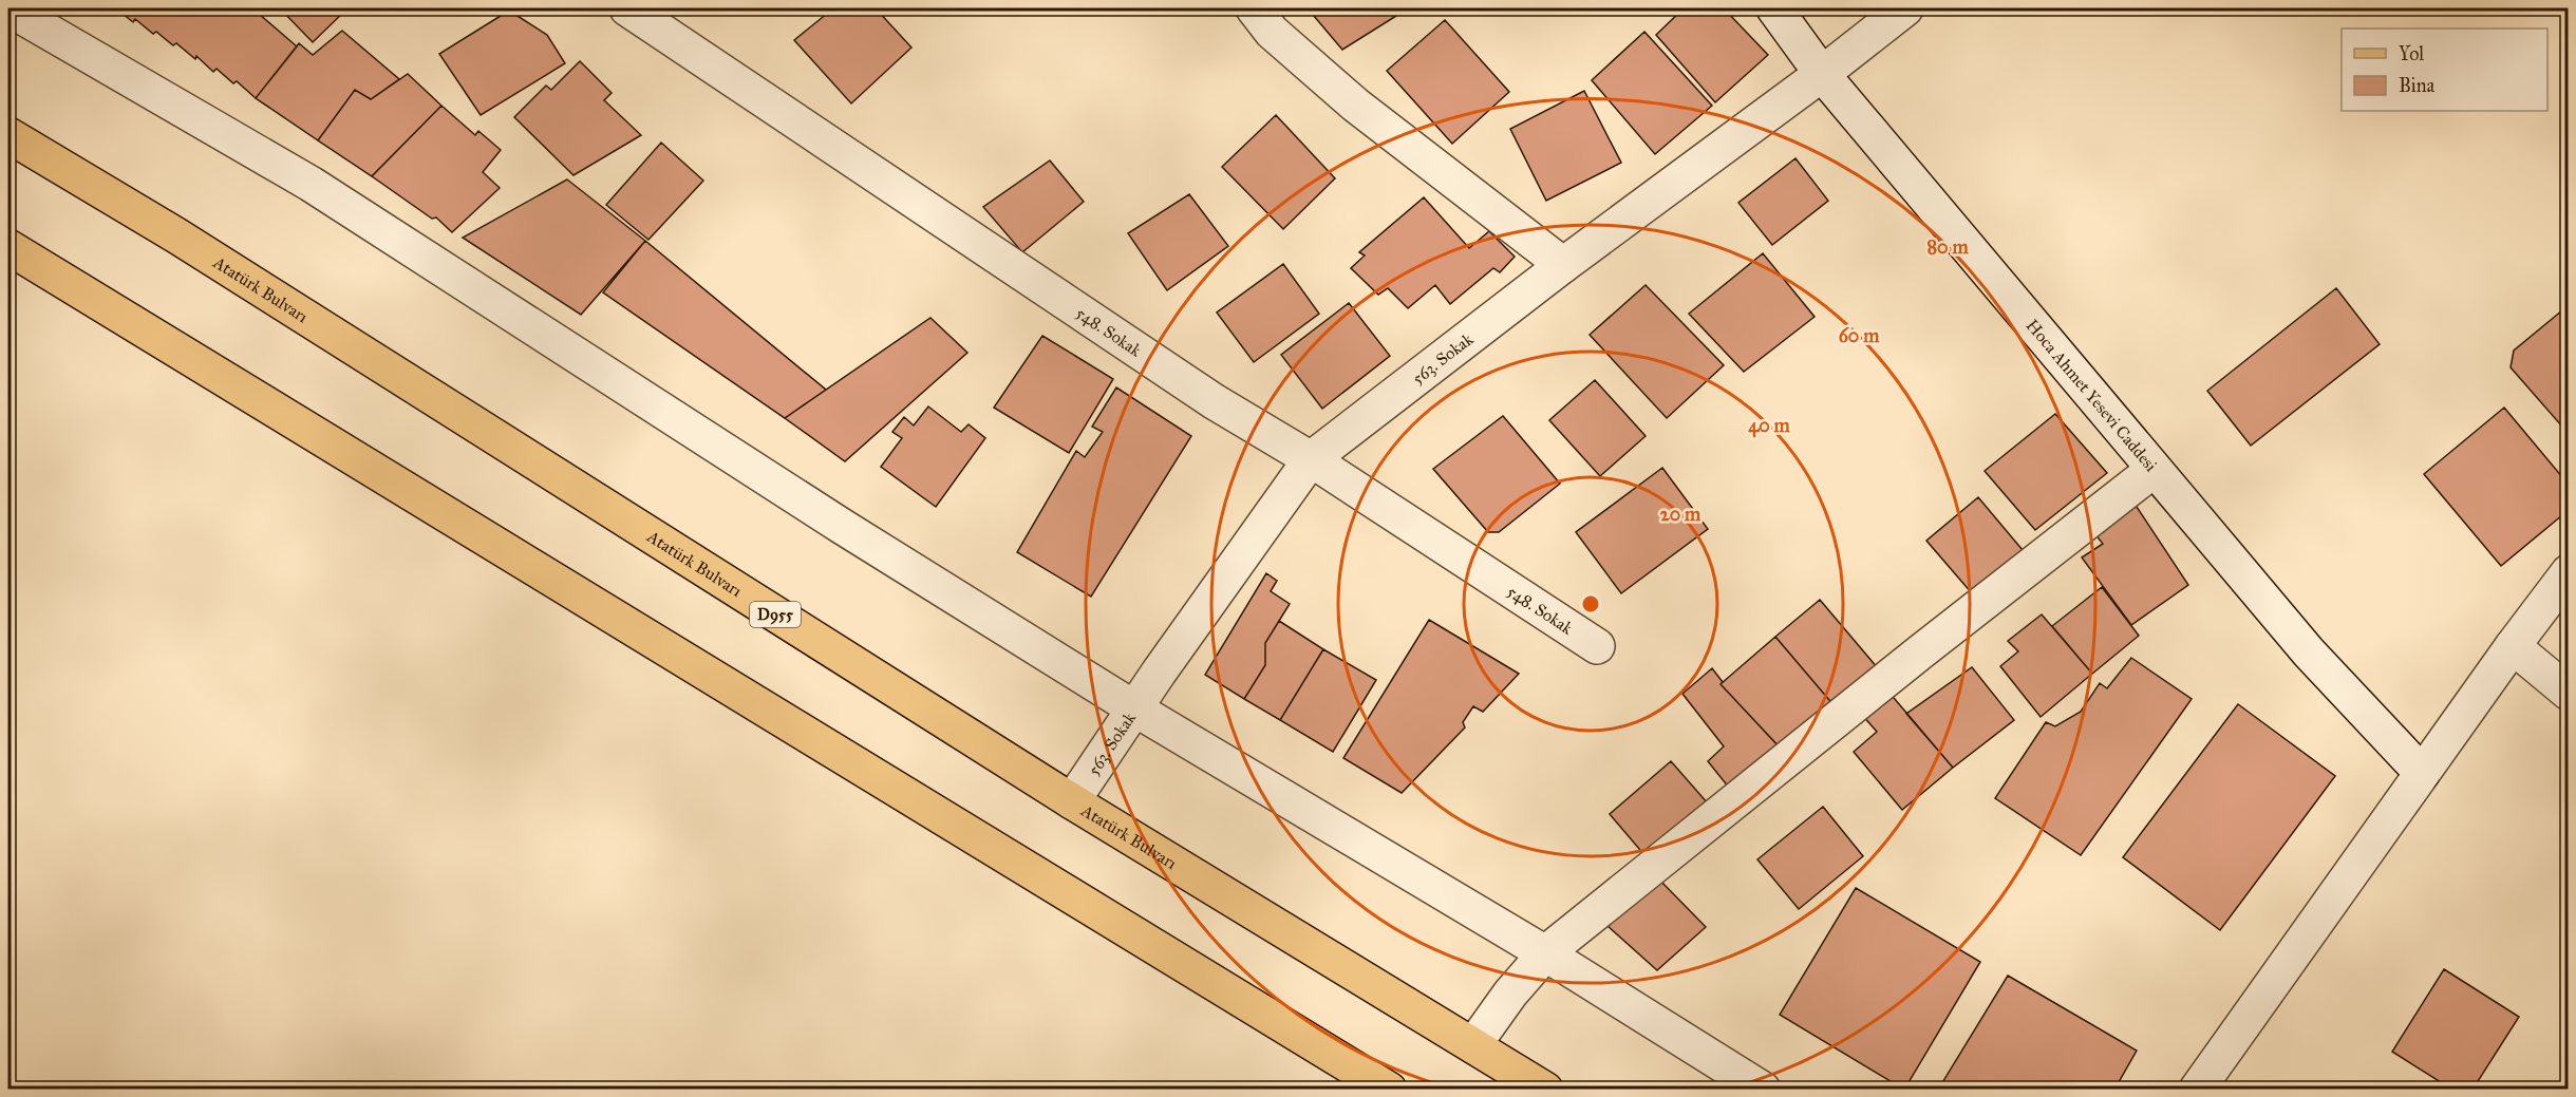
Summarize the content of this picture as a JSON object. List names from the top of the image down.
{
  "streets": {
    "main road": ["Atatürk Bulvarı", "D955"],
    "street": ["548. Sokak", "563. Sokak", "Hoca Ahmet Yesevi Caddesi"]
  },
  "crossings": [
    ["Atatürk Bulvarı", "563. Sokak"],
    ["548. Sokak", "563. Sokak"],
    ["563. Sokak", "Hoca Ahmet Yesevi Caddesi"]
  ],
  "legend": ["Yol", "Bina"],
  "rings": [
    "80 m",
    "60 m",
    "40 m",
    "20 m"
  ]
}
